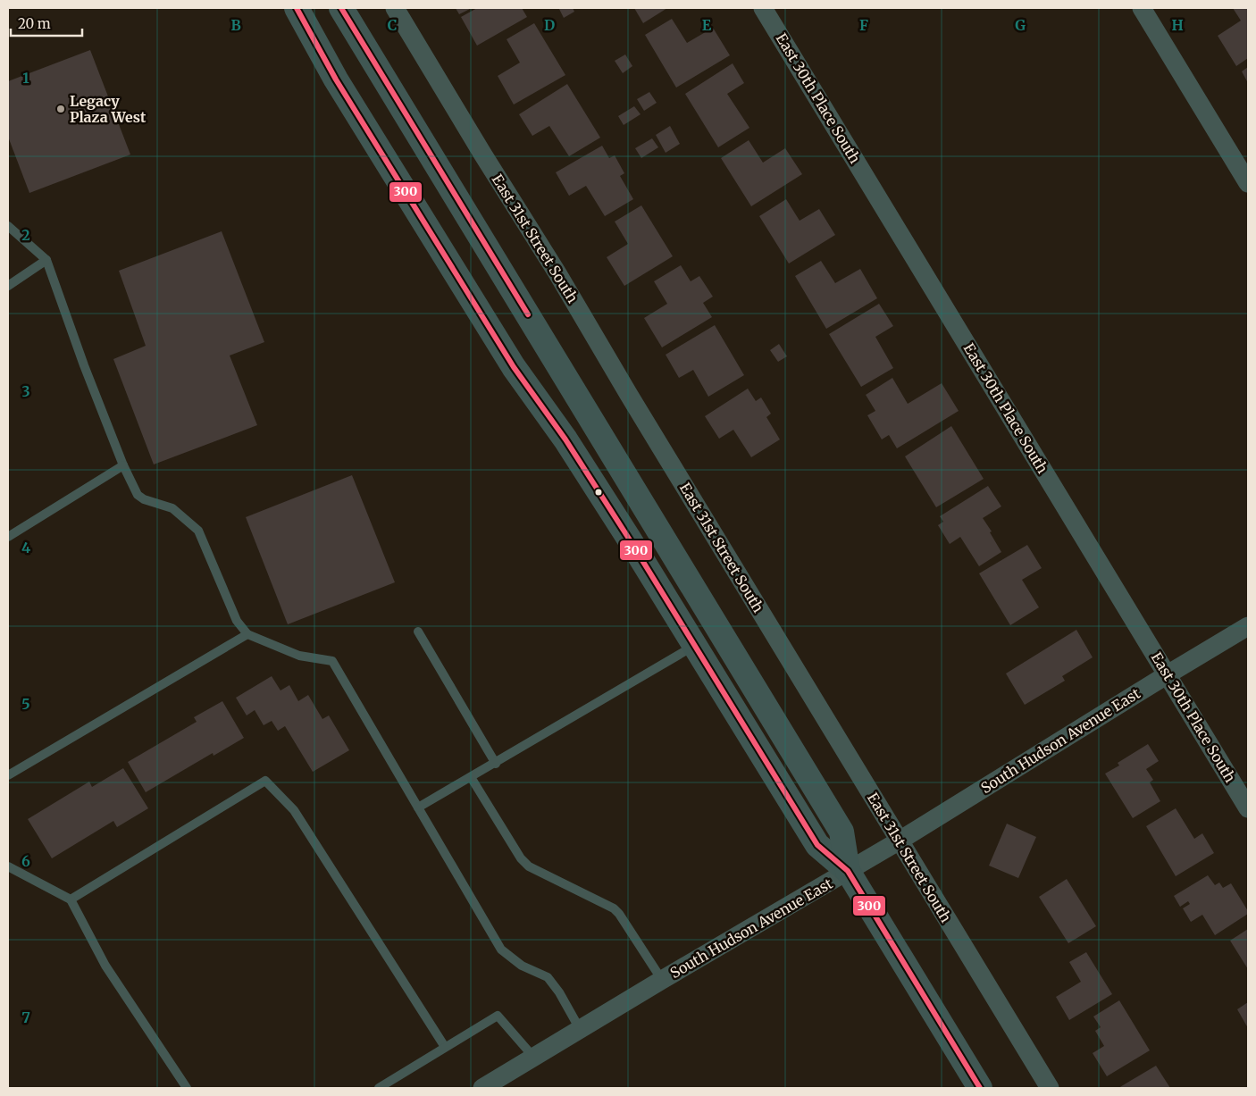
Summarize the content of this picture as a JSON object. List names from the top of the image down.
{
  "streets": {
    "street": ["East 30th Place South", "East 31st Street South", "South Hudson Avenue East"]
  },
  "crossings": [
    ["East 30th Place South", "South Hudson Avenue East"],
    ["East 31st Street South", "South Hudson Avenue East"]
  ],
  "places": ["Legacy Plaza West"],
  "lines": ["transit line 300"],
  "scale_bar": "20 m",
  "grid": {
    "columns": [
      "B",
      "C",
      "D",
      "E",
      "F",
      "G",
      "H"
    ],
    "rows": [
      "1",
      "2",
      "3",
      "4",
      "5",
      "6",
      "7"
    ]
  }
}
